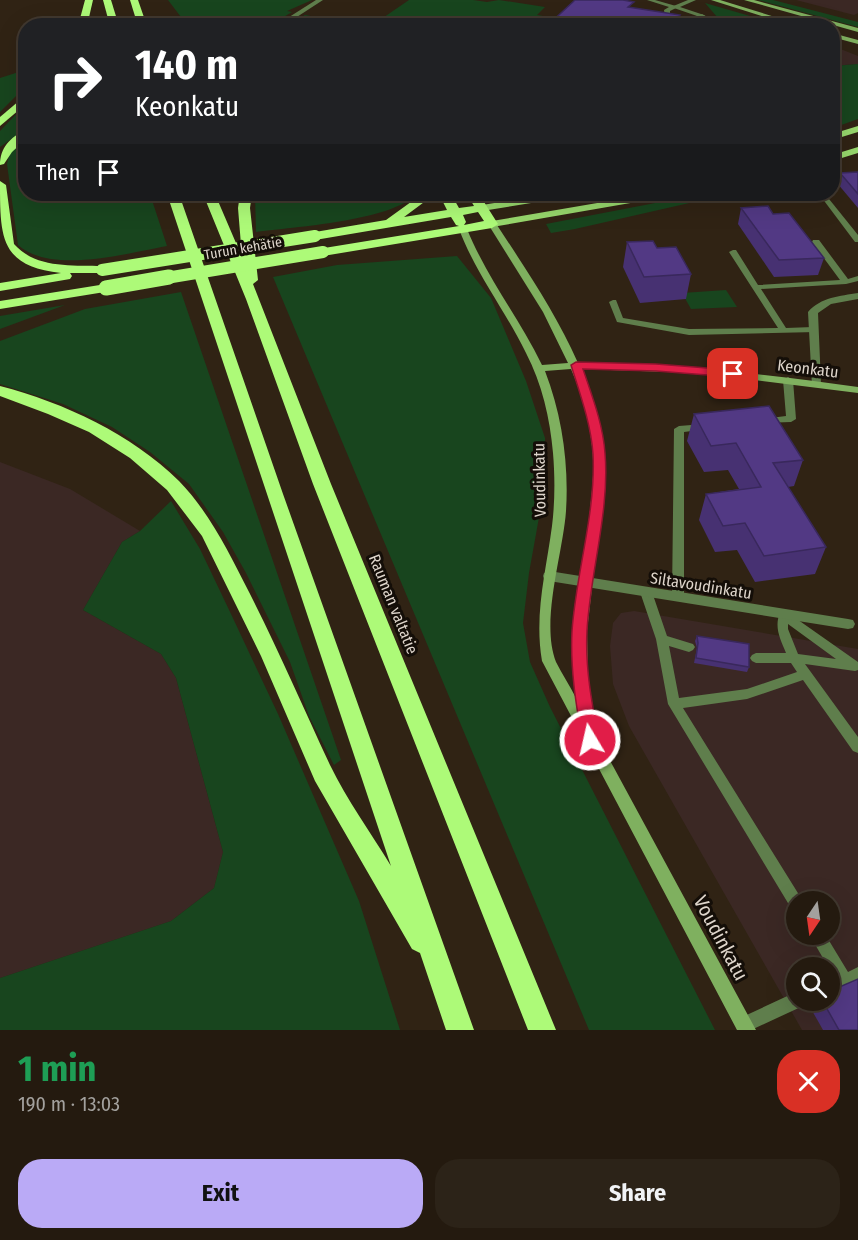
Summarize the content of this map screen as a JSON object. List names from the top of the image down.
{
  "streets": {
    "highway": ["Turun kehätie", "Rauman valtatie"],
    "main road": ["Keonkatu", "Voudinkatu"],
    "street": ["Siltavoudinkatu"]
  },
  "crossings": [
    ["Turun kehätie", "Voudinkatu"],
    ["Keonkatu", "Voudinkatu"],
    ["Voudinkatu", "Siltavoudinkatu"]
  ],
  "north": "bottom",
  "page": {
    "turn": ["140 m", "Keonkatu"],
    "then": "Then",
    "heading": ["1 min", "190 m · 13:03"],
    "buttons": ["Exit", "Share"]
  }
}
